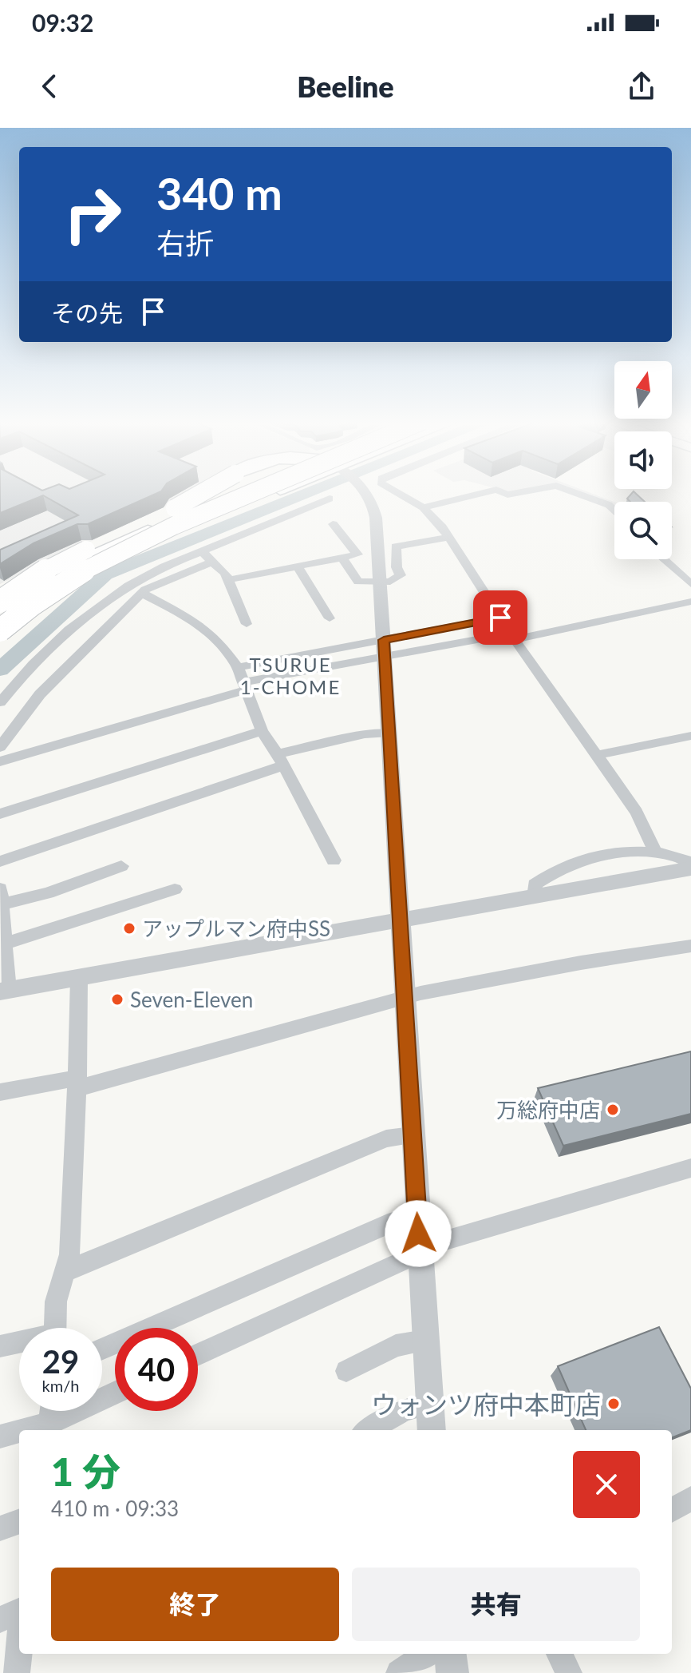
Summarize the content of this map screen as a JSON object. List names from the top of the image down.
{
  "districts": ["TSURUE 1-CHOME"],
  "places": [
    "アップルマン府中SS",
    "Seven-Eleven",
    "万総府中店",
    "ウォンツ府中本町店"
  ],
  "north": "top",
  "page": {
    "status": "09:32",
    "header": "Beeline",
    "turn": ["340 m", "右折"],
    "then": "その先",
    "speed": "29 km/h",
    "limit": "40",
    "heading": ["1 分", "410 m · 09:33"],
    "buttons": ["終了", "共有"]
  }
}
